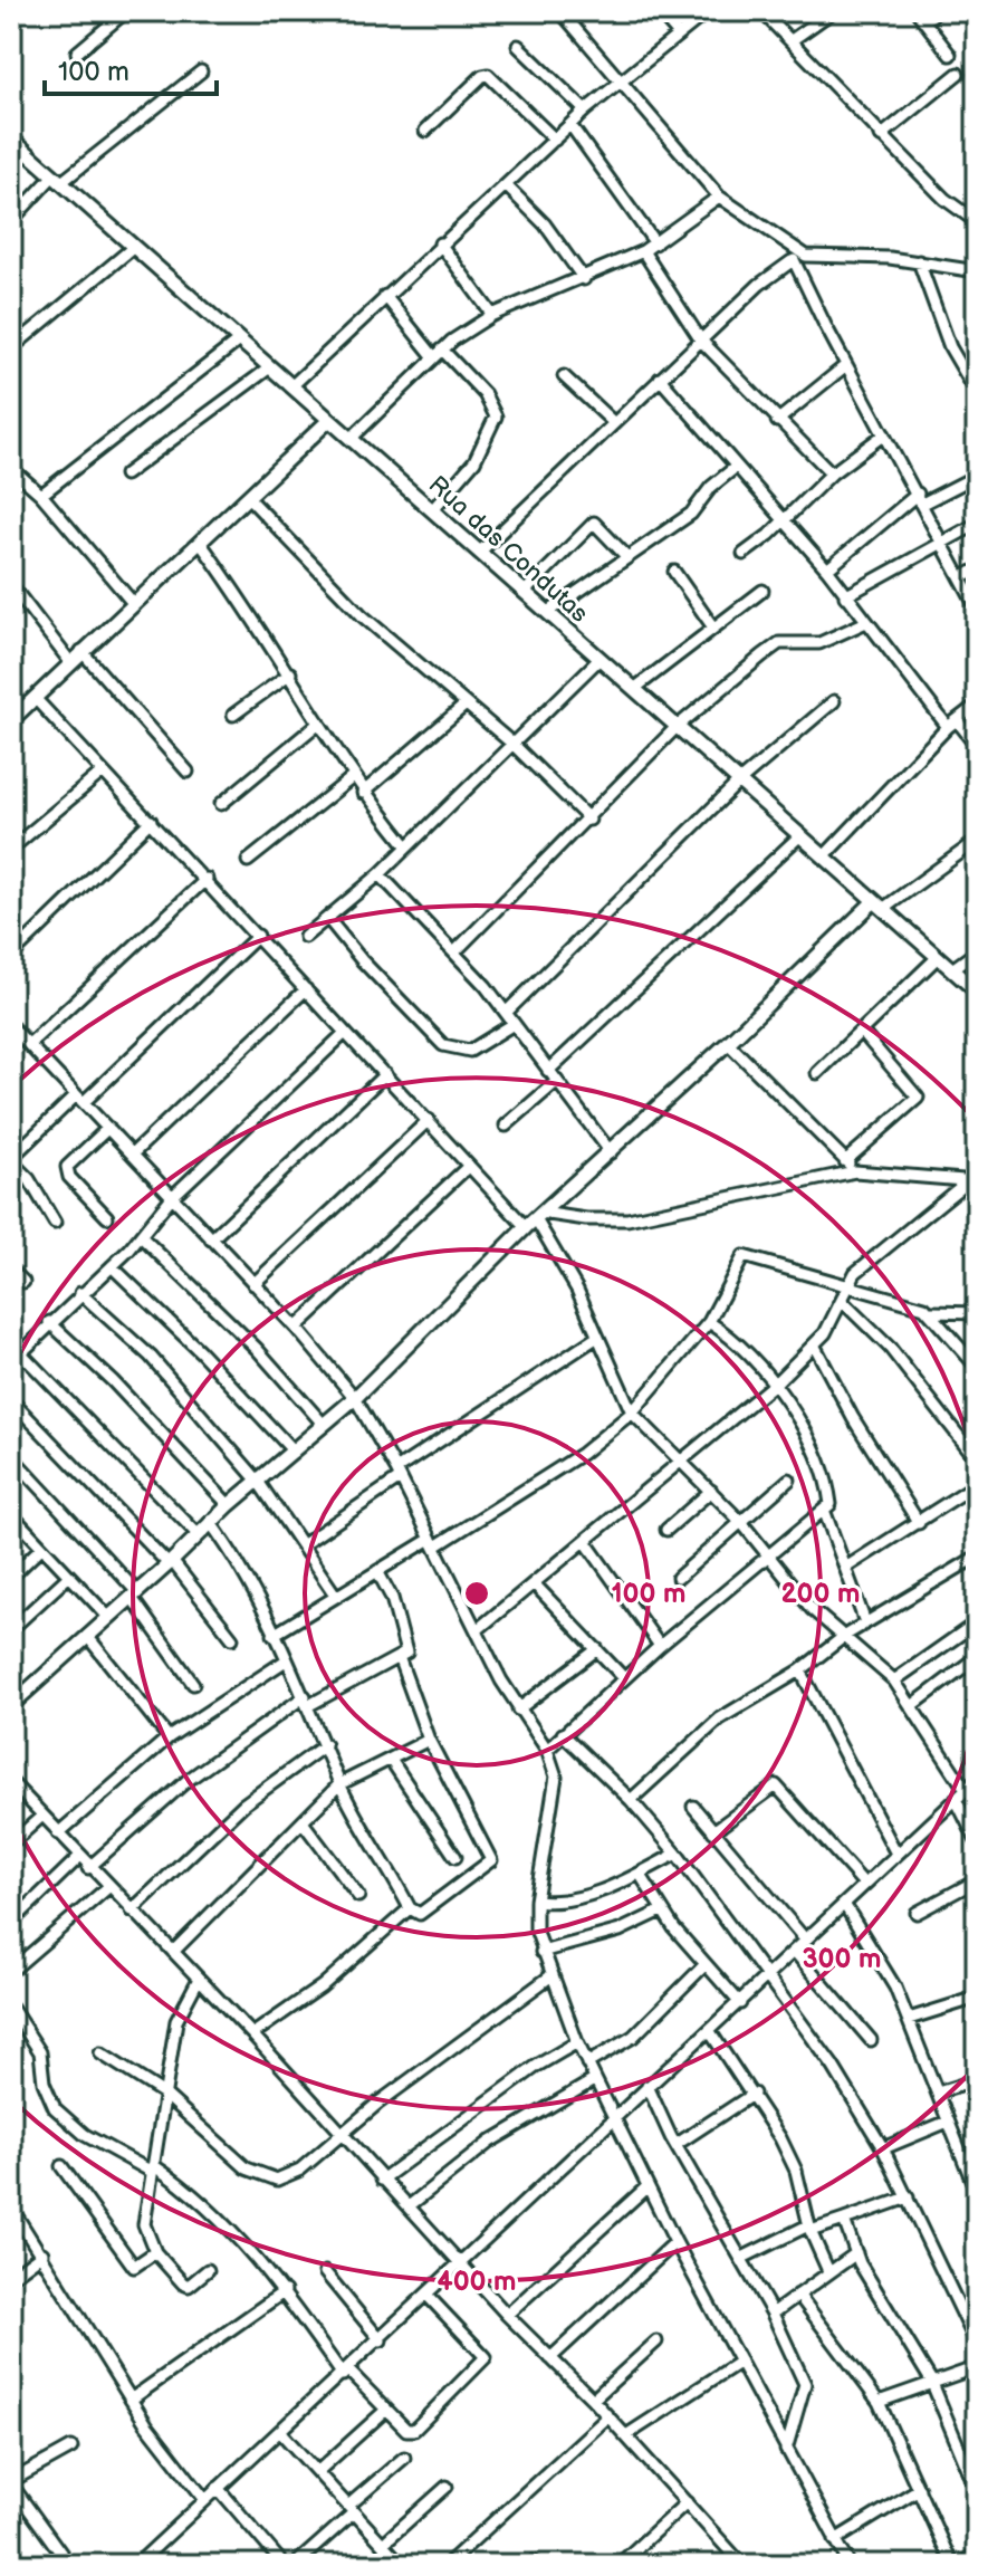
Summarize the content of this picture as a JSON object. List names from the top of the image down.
{
  "streets": {
    "street": ["Rua das Condutas"]
  },
  "scale_bar": "100 m",
  "rings": [
    "100 m",
    "200 m",
    "300 m",
    "400 m"
  ]
}
